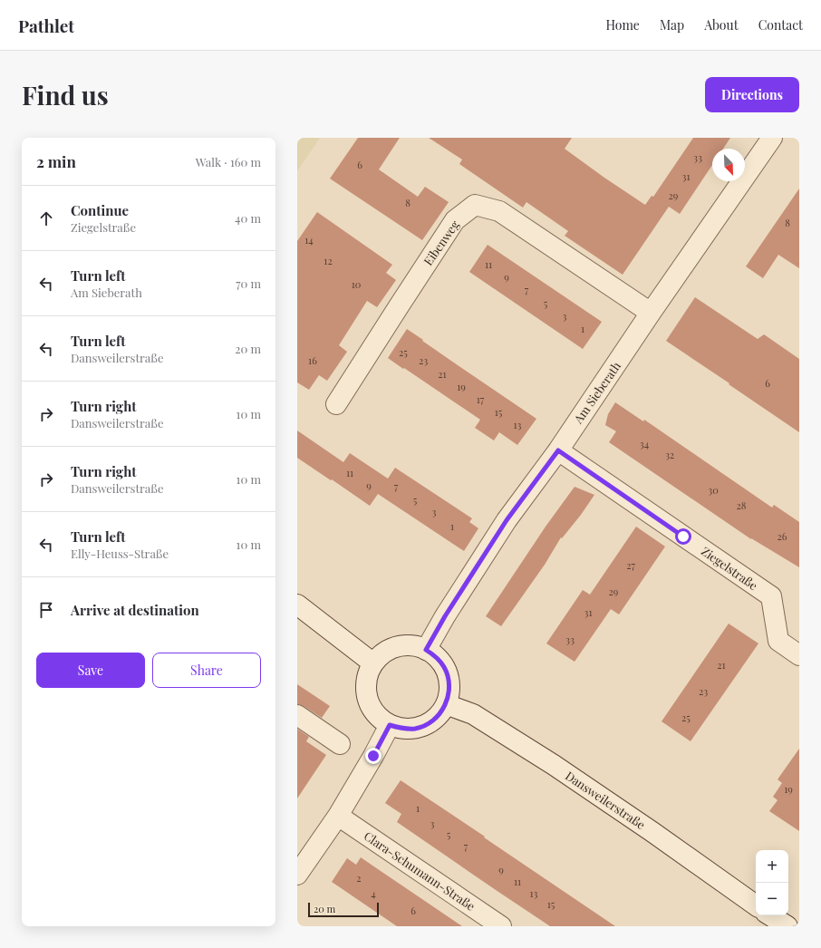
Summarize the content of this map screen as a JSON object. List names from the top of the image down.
{
  "streets": {
    "street": [
      "Eibenweg",
      "Am Sieberath",
      "Ziegelstraße",
      "Dansweilerstraße",
      "Clara-Schumann-Straße"
    ]
  },
  "crossings": [
    ["Eibenweg", "Am Sieberath"],
    ["Am Sieberath", "Ziegelstraße"],
    ["Am Sieberath", "Dansweilerstraße"]
  ],
  "house_numbers": [
    "33",
    "6",
    "31",
    "29",
    "8",
    "8",
    "14",
    "12",
    "11",
    "9",
    "10",
    "7",
    "5",
    "3",
    "1",
    "25",
    "16",
    "23",
    "21",
    "6",
    "19",
    "17",
    "15",
    "13",
    "34",
    "32",
    "11",
    "9",
    "7",
    "30",
    "5",
    "28",
    "3",
    "1",
    "26",
    "27",
    "29",
    "31",
    "33",
    "21",
    "23",
    "25",
    "19",
    "1",
    "3",
    "5",
    "7",
    "9",
    "2",
    "11",
    "4",
    "13",
    "15",
    "6"
  ],
  "scale_bar": "20 m",
  "north": "bottom right",
  "page": {
    "header": "Pathlet",
    "nav": [
      "Home",
      "Map",
      "About",
      "Contact"
    ],
    "buttons": [
      "Directions",
      ["Save", "Share"]
    ],
    "title": "Find us",
    "heading": ["2 min", "Walk · 160 m"],
    "list": [
      ["Continue", "Ziegelstraße", "40 m"],
      ["Turn left", "Am Sieberath", "70 m"],
      ["Turn left", "Dansweilerstraße", "20 m"],
      ["Turn right", "Dansweilerstraße", "10 m"],
      ["Turn right", "Dansweilerstraße", "10 m"],
      ["Turn left", "Elly-Heuss-Straße", "10 m"],
      "Arrive at destination"
    ],
    "map_buttons": ["+", "−"],
    "scale": "20 m"
  }
}
